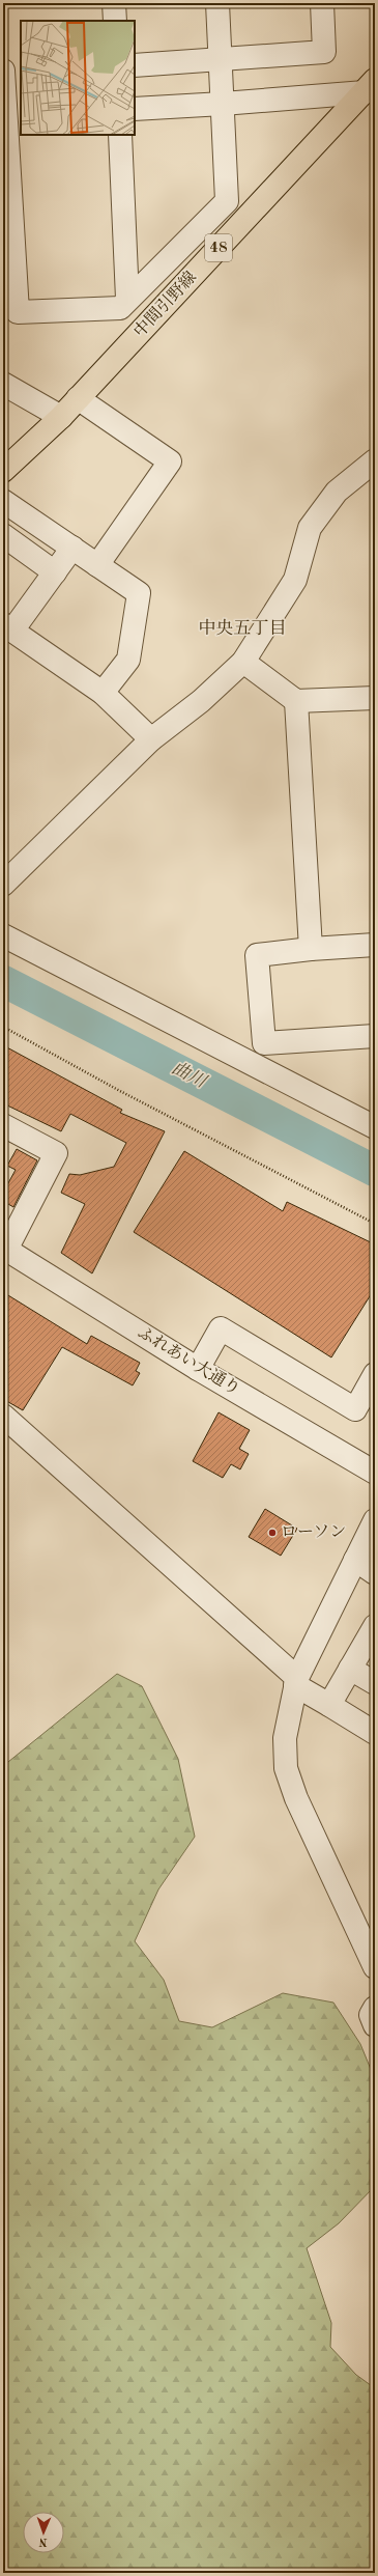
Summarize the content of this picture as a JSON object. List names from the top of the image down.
{
  "streets": {
    "main road": ["48", "中間引野線"],
    "street": ["ふれあい大通り"]
  },
  "districts": ["中央五丁目"],
  "water": ["曲川"],
  "places": ["ローソン"],
  "north": "bottom"
}
